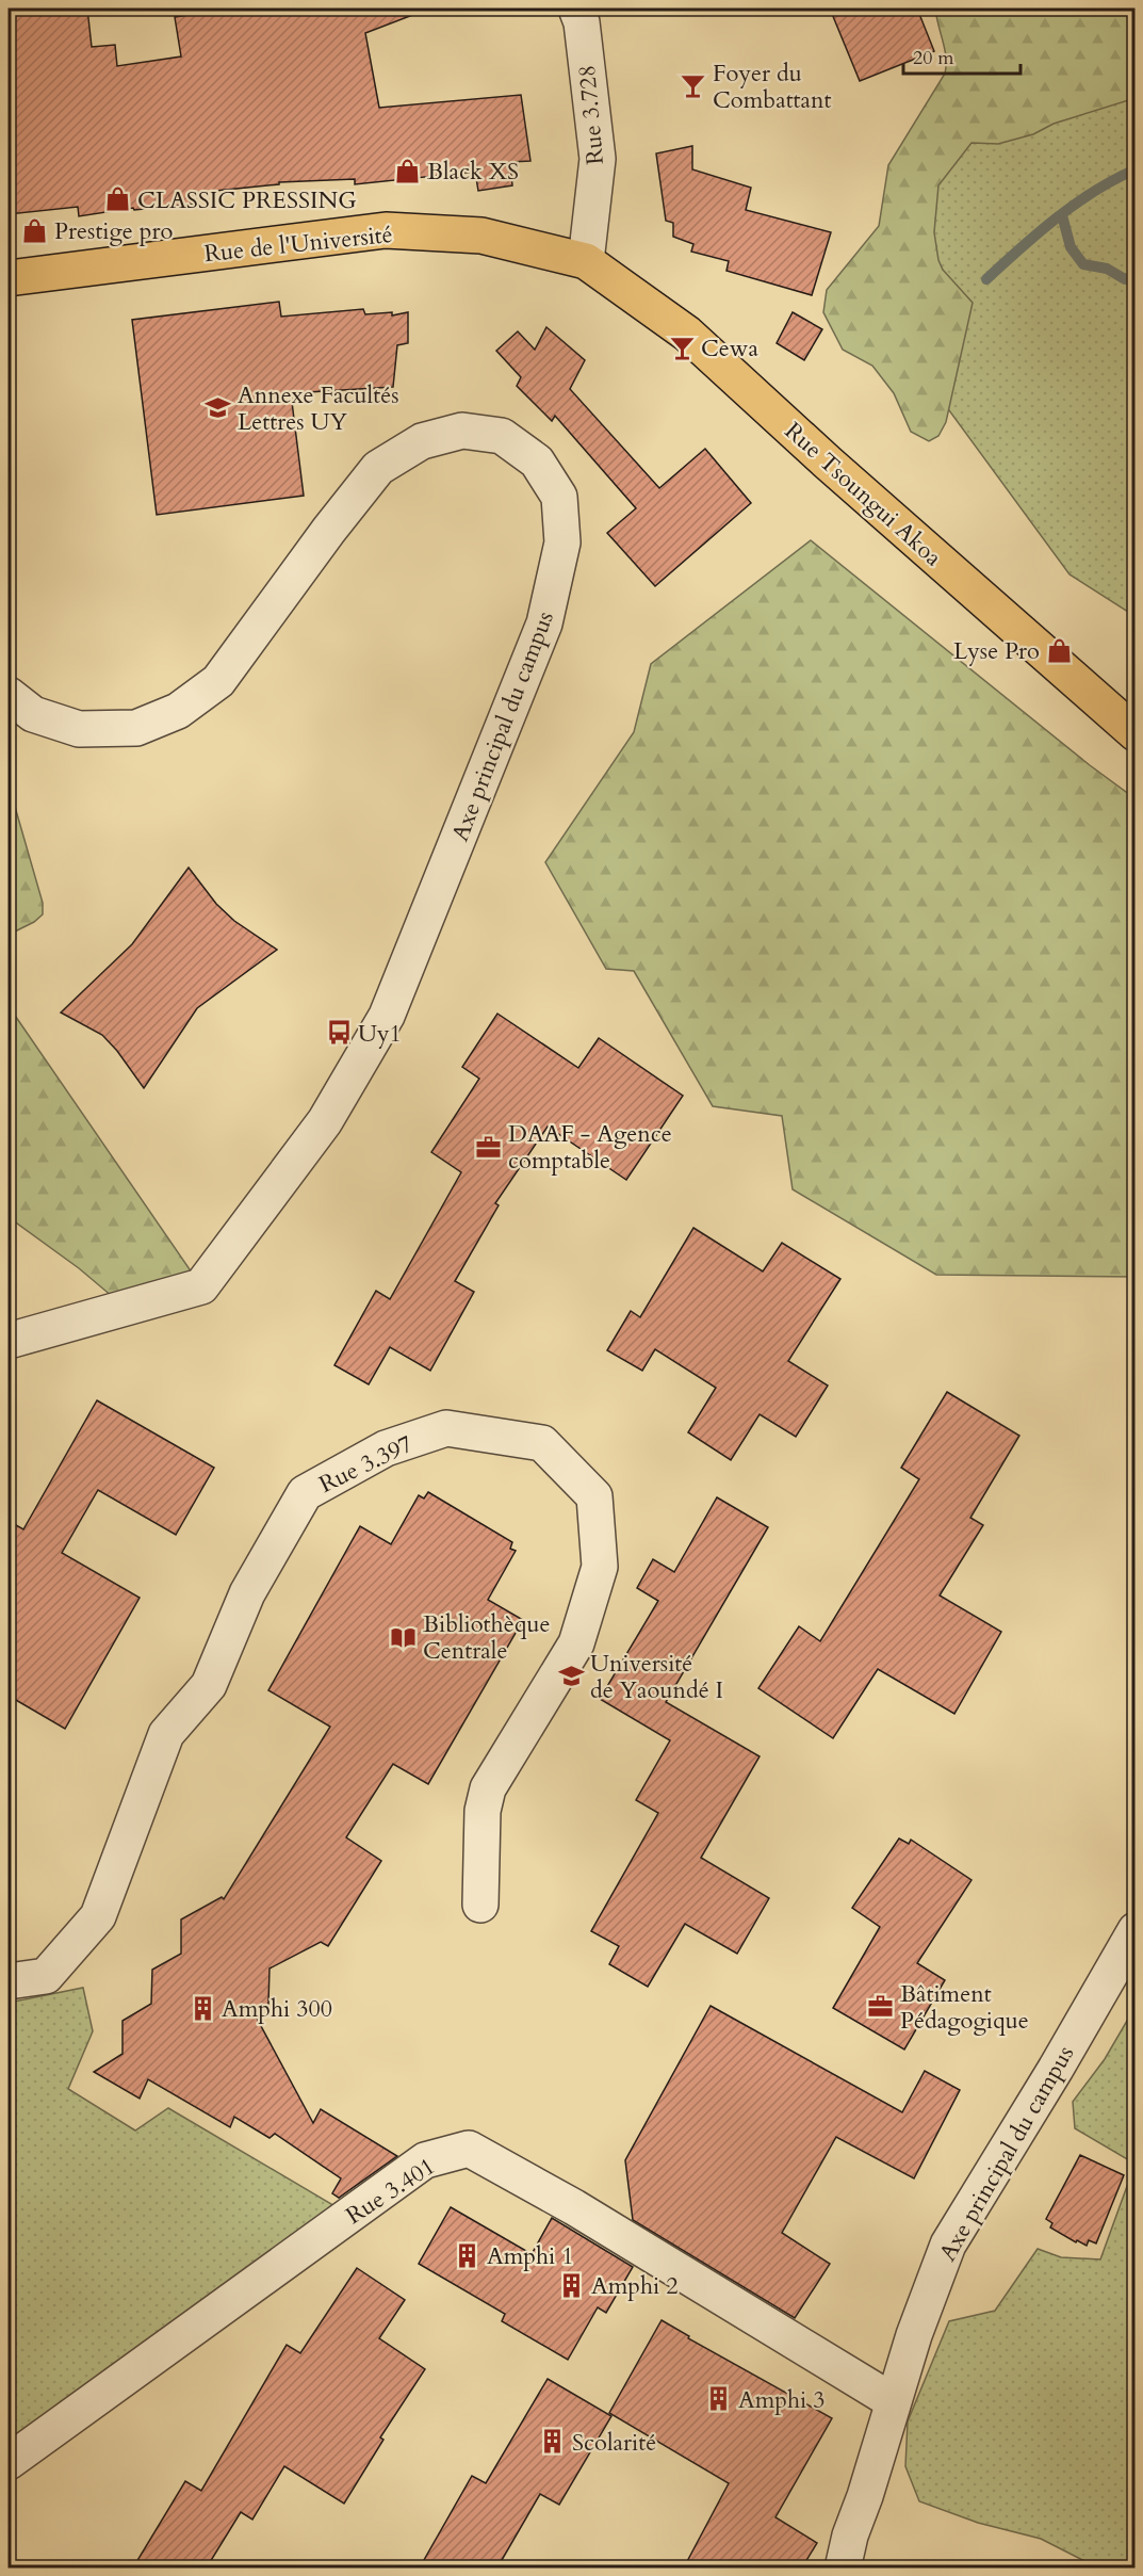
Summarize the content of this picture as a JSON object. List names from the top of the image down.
{
  "streets": {
    "main road": ["Rue de l'Université", "Rue Tsoungui Akoa"],
    "street": [
      "Rue 3.728",
      "Axe principal du campus",
      "Rue 3.397",
      "Rue 3.401"
    ]
  },
  "crossings": [
    ["Rue 3.728", "Rue de l'Université"],
    ["Rue 3.728", "Rue Tsoungui Akoa"],
    ["Rue de l'Université", "Rue Tsoungui Akoa"],
    ["Axe principal du campus", "Rue 3.401"]
  ],
  "places": {
    "bar": ["Foyer du Combattant", "Cewa"],
    "shop": [
      "Black XS",
      "CLASSIC PRESSING",
      "Prestige pro",
      "Lyse Pro"
    ],
    "school or university": ["Annexe Facultés Lettres UY", "Université de Yaoundé I"],
    "bus stop": ["Uy1"],
    "office": ["DAAF - Agence comptable", "Bâtiment Pédagogique"],
    "library": ["Bibliothèque Centrale"],
    "building": [
      "Amphi 300",
      "Amphi 1",
      "Amphi 2",
      "Amphi 3",
      "Scolarité"
    ]
  },
  "scale_bar": "20 m"
}
